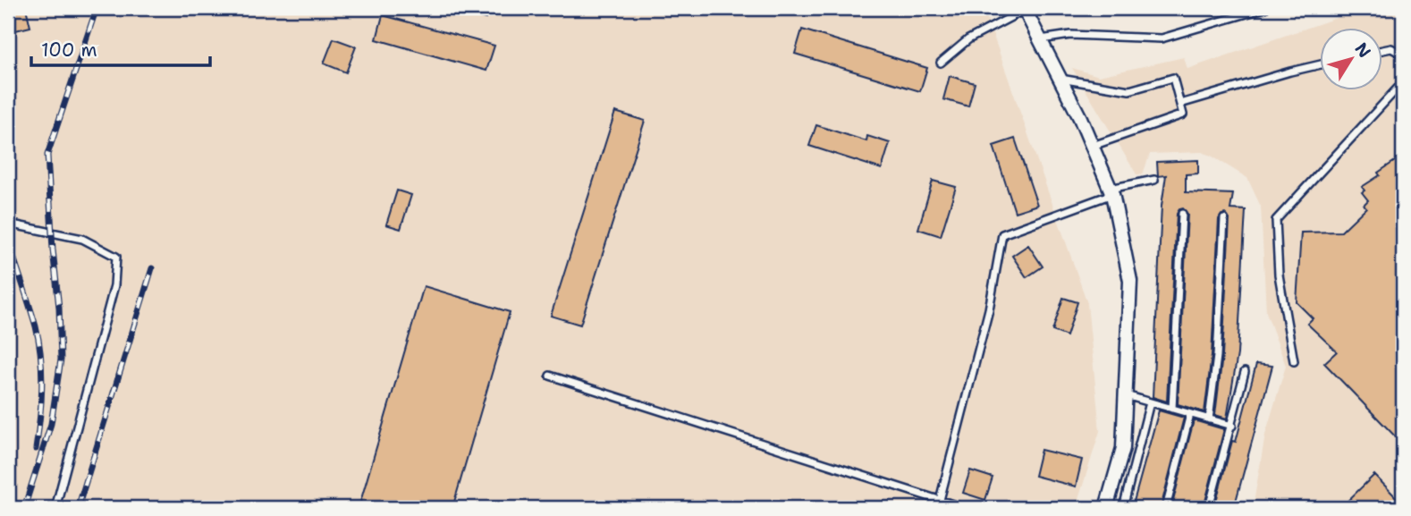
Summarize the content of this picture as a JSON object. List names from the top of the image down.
{
  "scale_bar": "100 m",
  "north": "top right"
}
